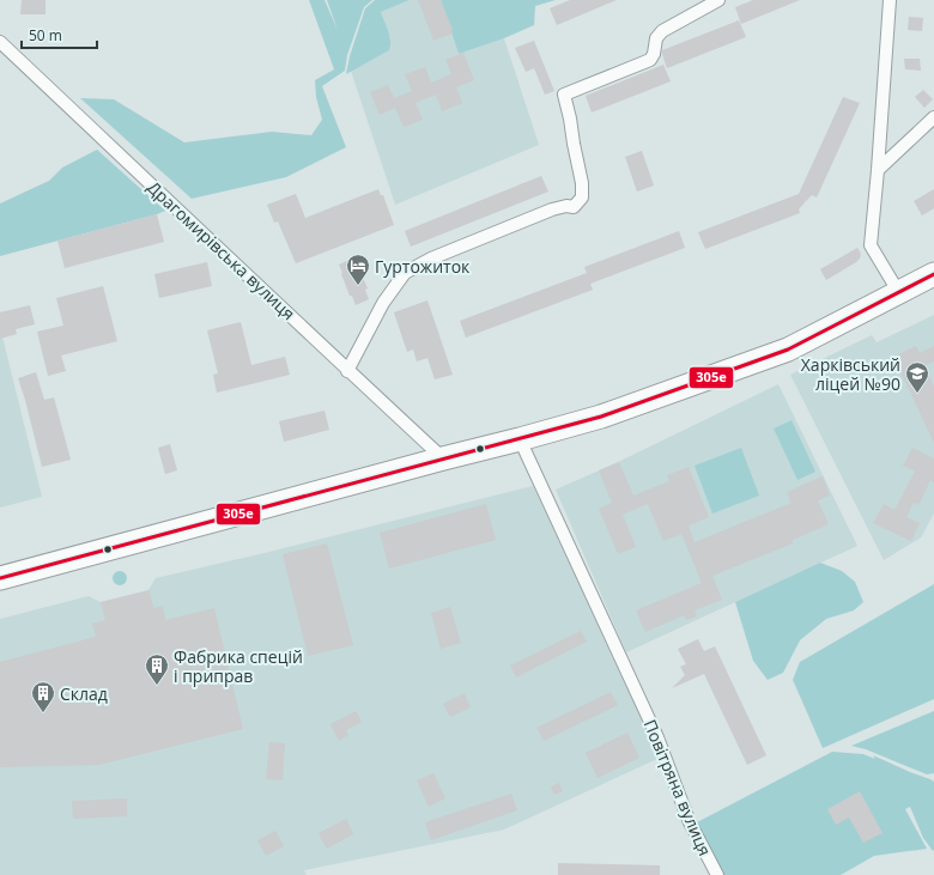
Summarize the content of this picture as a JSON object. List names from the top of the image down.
{
  "streets": {
    "street": ["Драгомирівська вулиця", "Повітряна вулиця"]
  },
  "places": {
    "hotel": ["Гуртожиток"],
    "school or university": ["Харківський ліцей №90"],
    "building": ["Фабрика спецій і приправ", "Склад"]
  },
  "lines": ["transit line 305e"],
  "scale_bar": "50 m"
}
